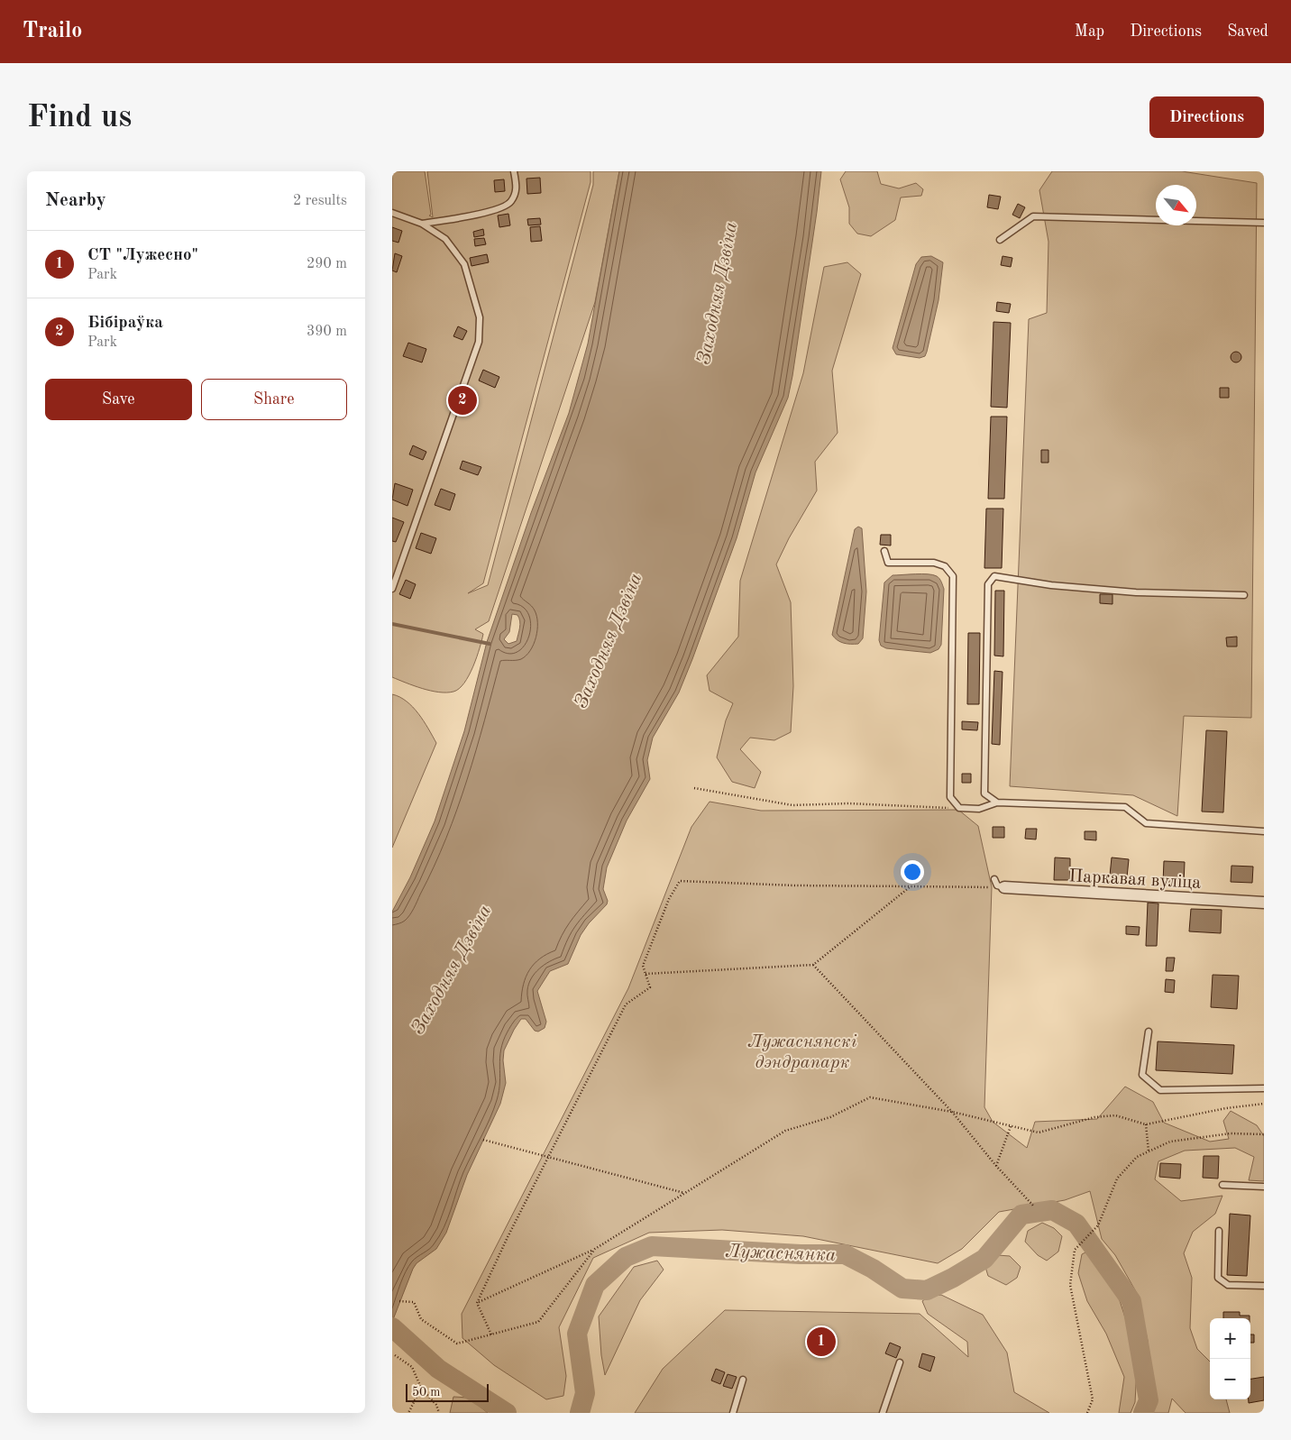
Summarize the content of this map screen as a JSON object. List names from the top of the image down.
{
  "streets": {
    "street": ["Паркавая вуліца"]
  },
  "water": ["Заходняя Дзвіна", "Лужаснянка"],
  "parks": ["Лужаснянскі дэндрапарк"],
  "scale_bar": "50 m",
  "north": "bottom right",
  "page": {
    "header": "Trailo",
    "nav": ["Map", "Directions", "Saved"],
    "buttons": [
      "Directions",
      ["Save", "Share"]
    ],
    "title": "Find us",
    "heading": ["Nearby", "2 results"],
    "list": [
      {
        "mark": "1",
        "name": "СТ \"Лужесно\"",
        "note": "Park",
        "value": "290 m"
      },
      {
        "mark": "2",
        "name": "Бібіраўка",
        "note": "Park",
        "value": "390 m"
      }
    ],
    "pins": ["2", "1"],
    "map_buttons": ["+", "−"],
    "scale": "50 m"
  }
}
